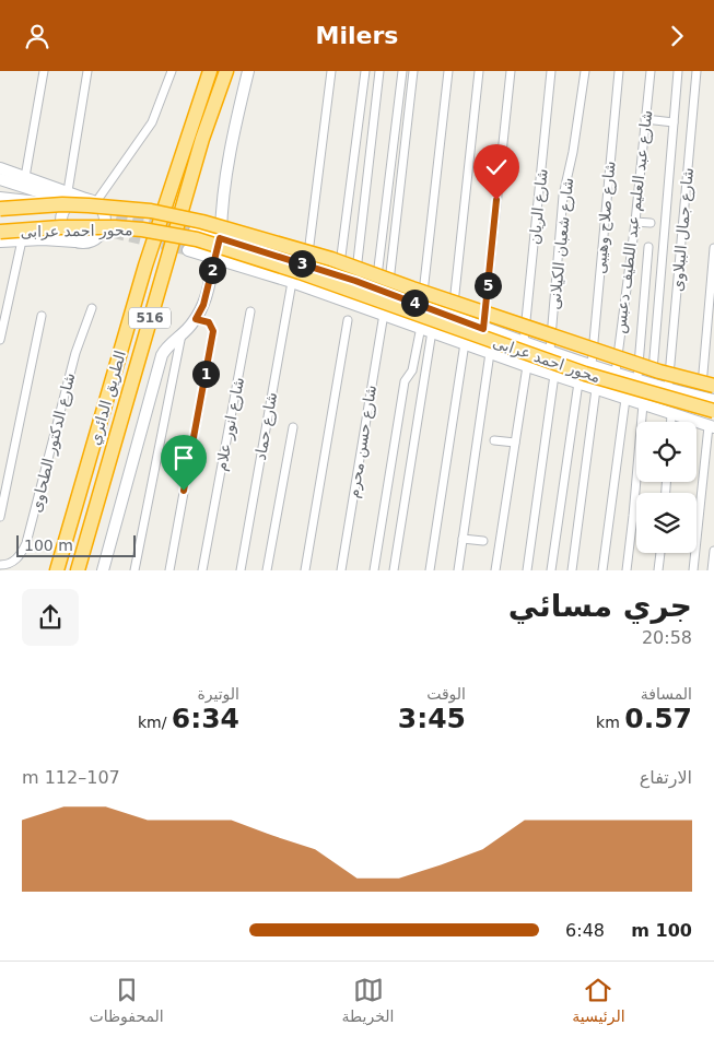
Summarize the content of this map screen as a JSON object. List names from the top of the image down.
{
  "streets": {
    "highway": ["محور احمد عرابى", "516", "الطريق الدائري"],
    "street": [
      "شارع الريان",
      "شارع صلاح وهيبى",
      "شارع عبد العليم عبد اللطيف دعبس",
      "شارع جمال الببلاوى",
      "شارع شعبان الكيلانى",
      "شارع انور علام",
      "شارع حماد",
      "شارع حسن محرم",
      "شارع الدكتور الطحاوى"
    ]
  },
  "scale_bar": "100 m",
  "page": {
    "header": "Milers",
    "pins": [
      "3",
      "2",
      "5",
      "4",
      "1"
    ],
    "scale": "100 m",
    "heading": ["جري مسائي", "20:58"],
    "stats": [
      ["المسافة", "0.57 km"],
      ["الوقت", "3:45"],
      ["الوتيرة", "6:34 /km"]
    ],
    "chart": ["الارتفاع", "107–112 m"],
    "list": [
      {
        "name": "100 m",
        "note": "6:48"
      }
    ],
    "tabs": ["الرئيسية", "الخريطة", "المحفوظات"]
  }
}
